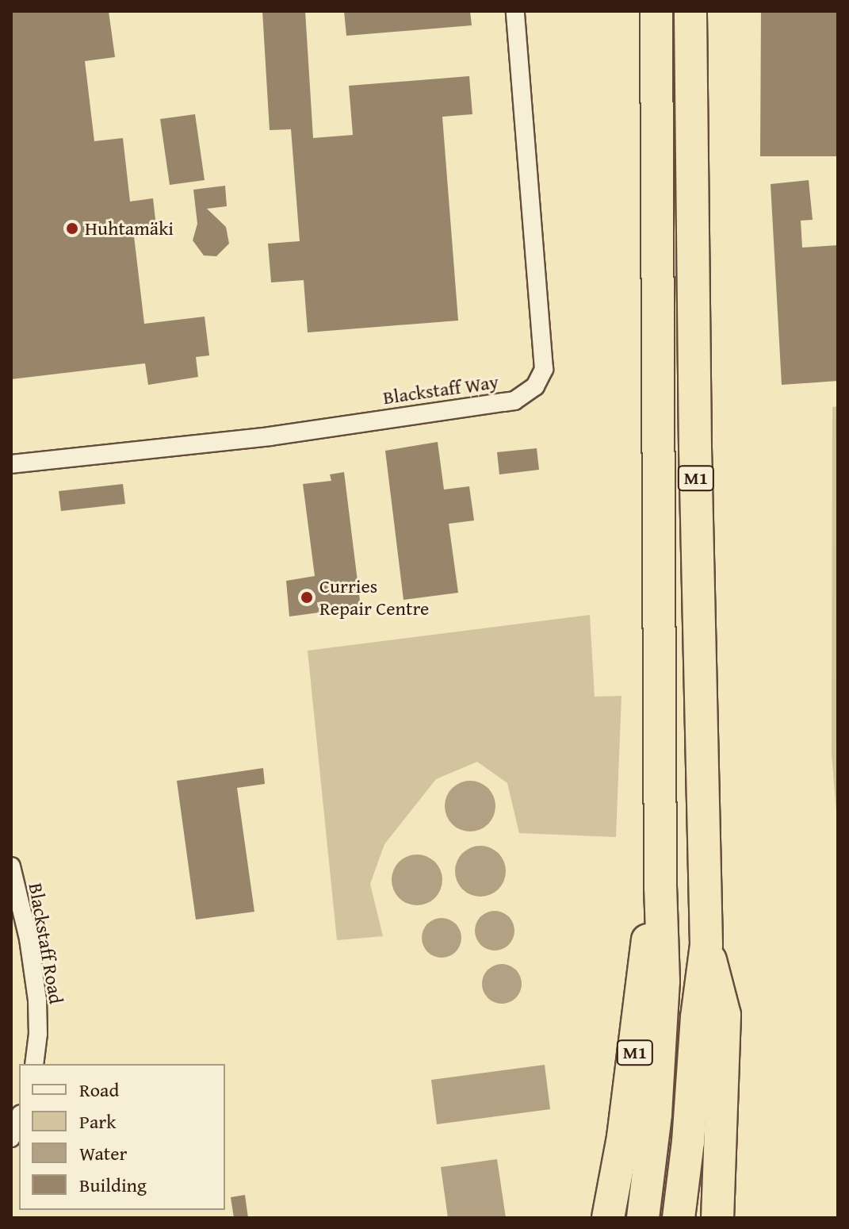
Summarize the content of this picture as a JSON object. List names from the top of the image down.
{
  "streets": {
    "highway": ["M1"],
    "street": ["Blackstaff Way", "Blackstaff Road"]
  },
  "places": ["Huhtamäki", "Curries Repair Centre"],
  "legend": [
    "Road",
    "Park",
    "Water",
    "Building"
  ]
}
